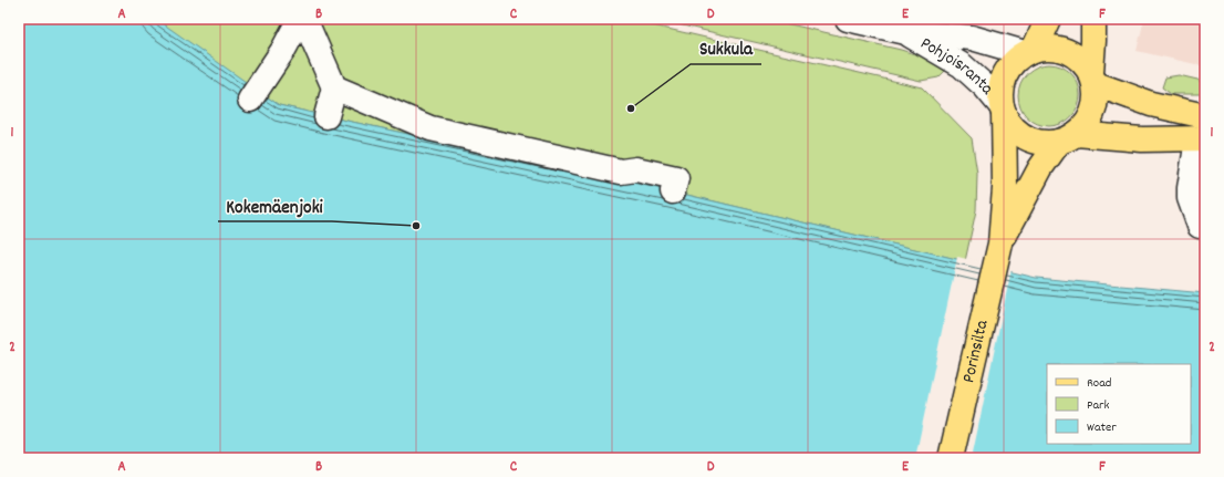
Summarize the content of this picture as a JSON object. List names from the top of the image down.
{
  "streets": {
    "main road": ["Porinsilta"],
    "street": ["Pohjoisranta"]
  },
  "crossings": [
    ["Pohjoisranta", "Porinsilta"]
  ],
  "places": ["Sukkula", "Kokemäenjoki"],
  "legend": ["Road", "Park", "Water"],
  "grid": {
    "columns": [
      "A",
      "B",
      "C",
      "D",
      "E",
      "F"
    ],
    "rows": ["1", "2"]
  }
}
